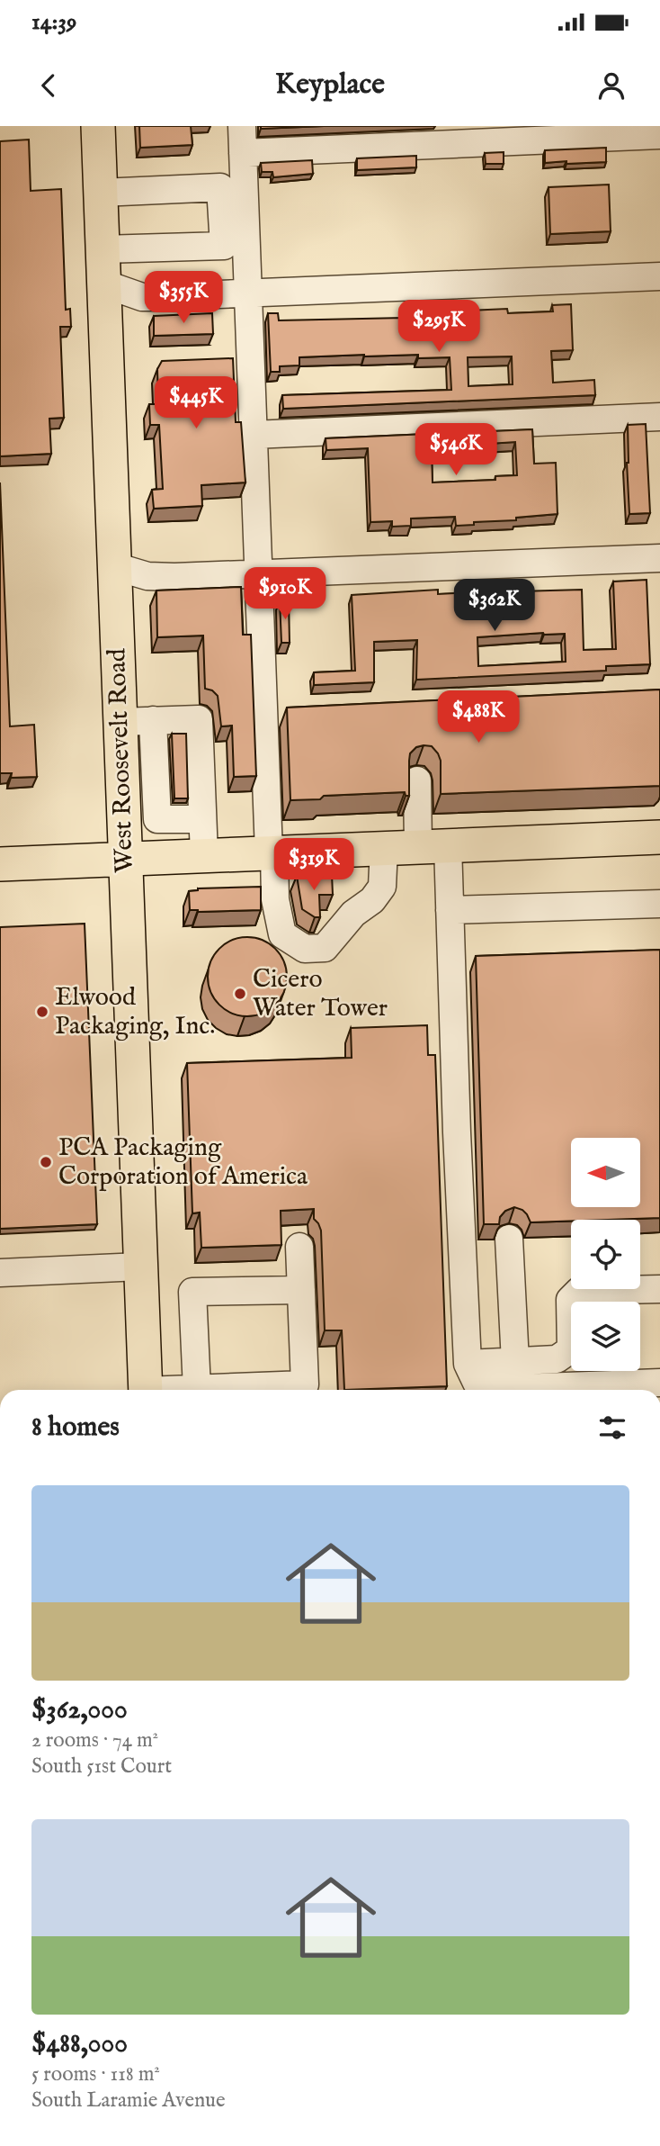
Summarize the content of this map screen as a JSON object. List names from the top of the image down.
{
  "streets": {
    "main road": ["West Roosevelt Road"]
  },
  "places": ["Cicero Water Tower", "Elwood Packaging, Inc.", "PCA Packaging Corporation of America"],
  "north": "left",
  "page": {
    "status": "14:39",
    "header": "Keyplace",
    "price": [
      "$355K",
      "$295K",
      "$445K",
      "$546K",
      "$910K",
      "$362K",
      "$488K",
      "$319K"
    ],
    "heading": "8 homes",
    "list": [
      {
        "name": "$362,000",
        "note": "2 rooms · 74 m² · South 51st Court"
      },
      {
        "name": "$488,000",
        "note": "5 rooms · 118 m² · South Laramie Avenue"
      }
    ]
  }
}
